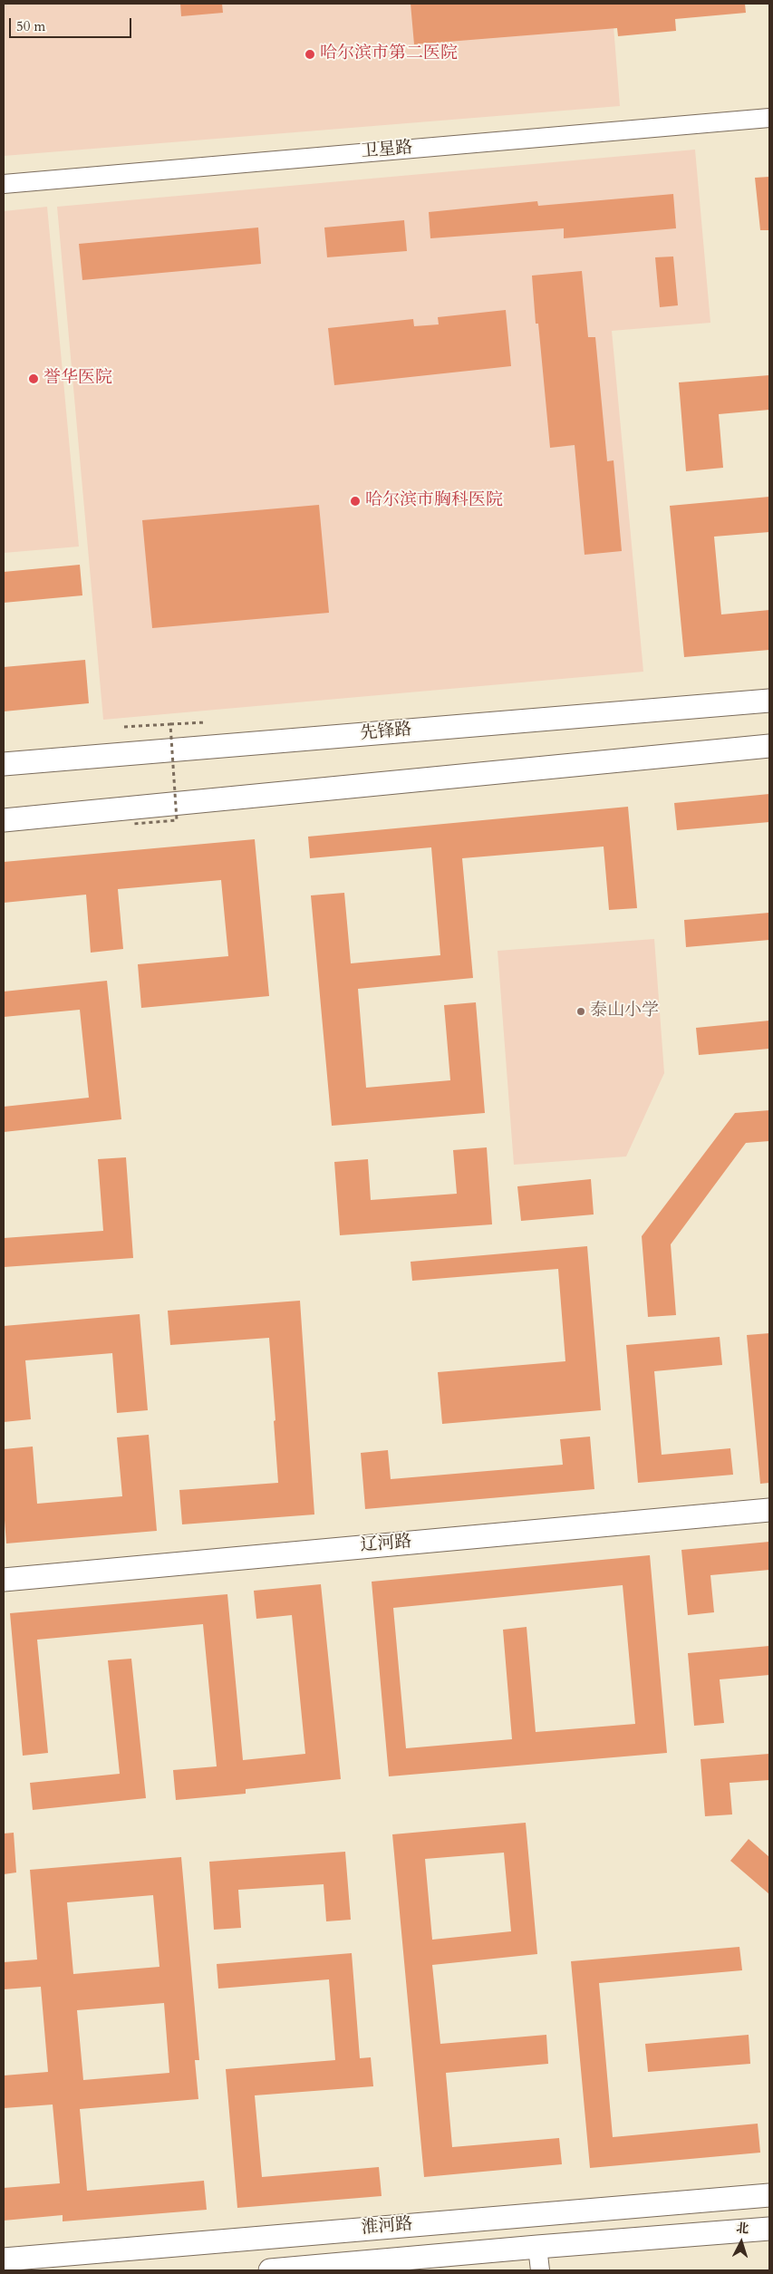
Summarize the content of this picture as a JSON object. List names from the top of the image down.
{
  "streets": {
    "main road": ["先锋路", "辽河路", "淮河路"],
    "street": ["卫星路"]
  },
  "places": [
    "哈尔滨市第二医院",
    "誉华医院",
    "哈尔滨市胸科医院",
    "泰山小学"
  ],
  "scale_bar": "50 m",
  "north": "top"
}
